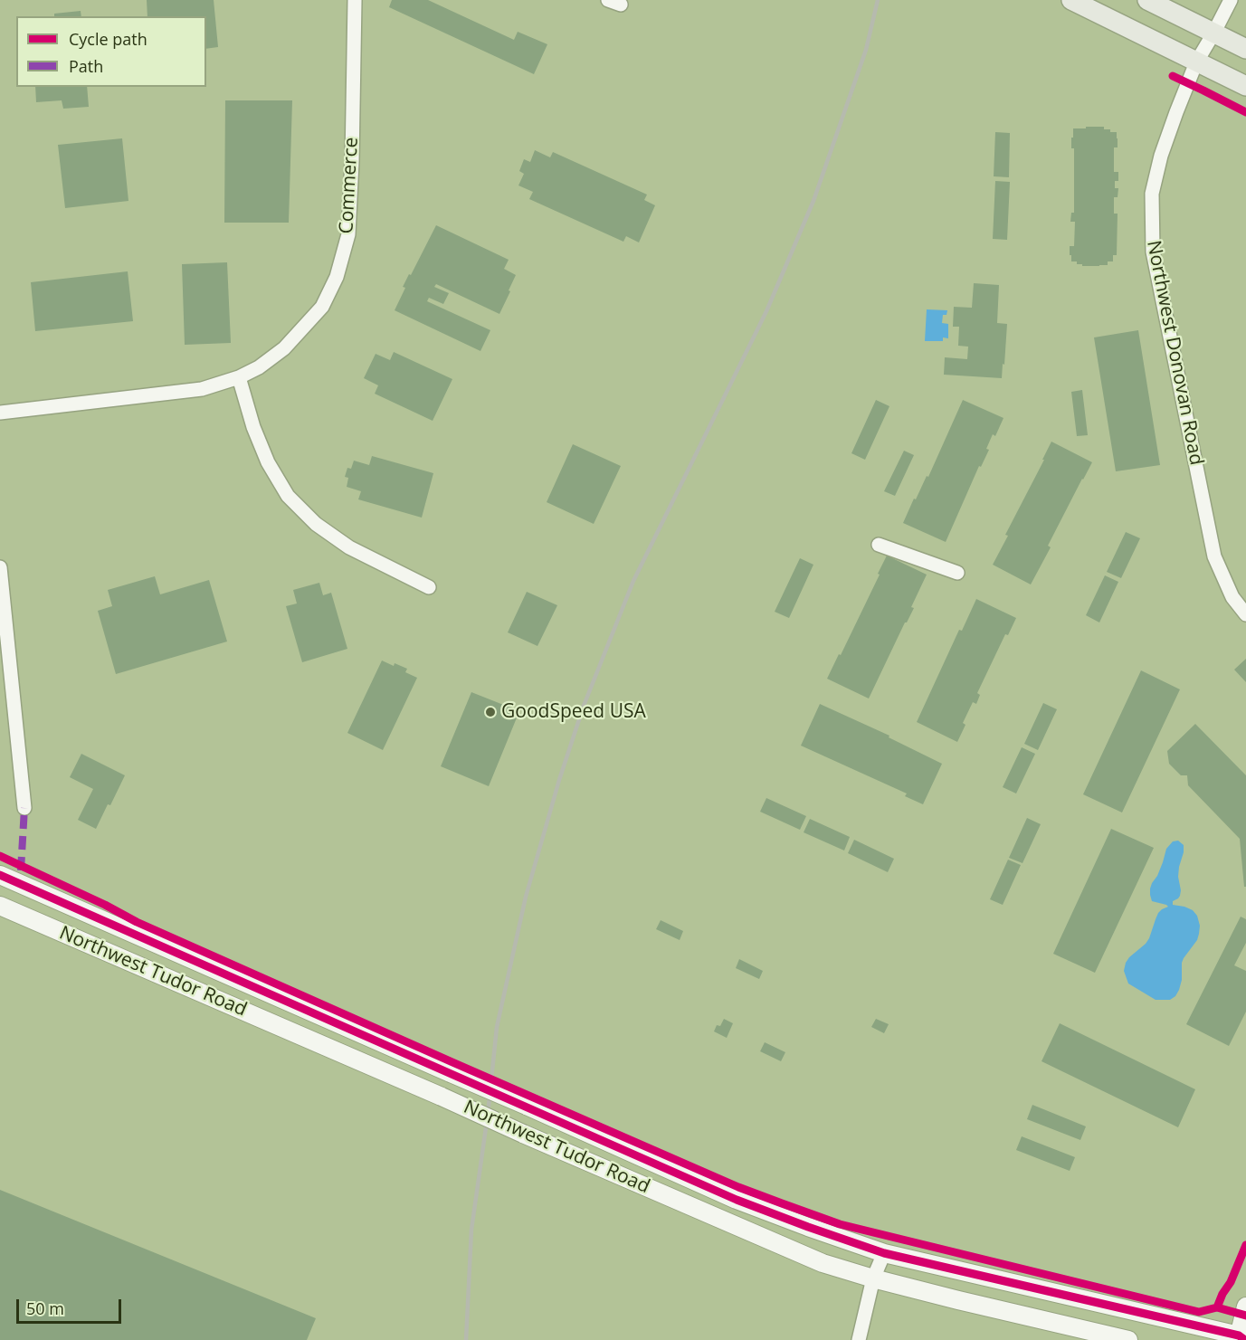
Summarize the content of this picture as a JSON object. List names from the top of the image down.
{
  "streets": {
    "street": ["Commerce", "Northwest Donovan Road", "Northwest Tudor Road"]
  },
  "places": ["GoodSpeed USA"],
  "legend": ["Cycle path", "Path"],
  "scale_bar": "50 m"
}
